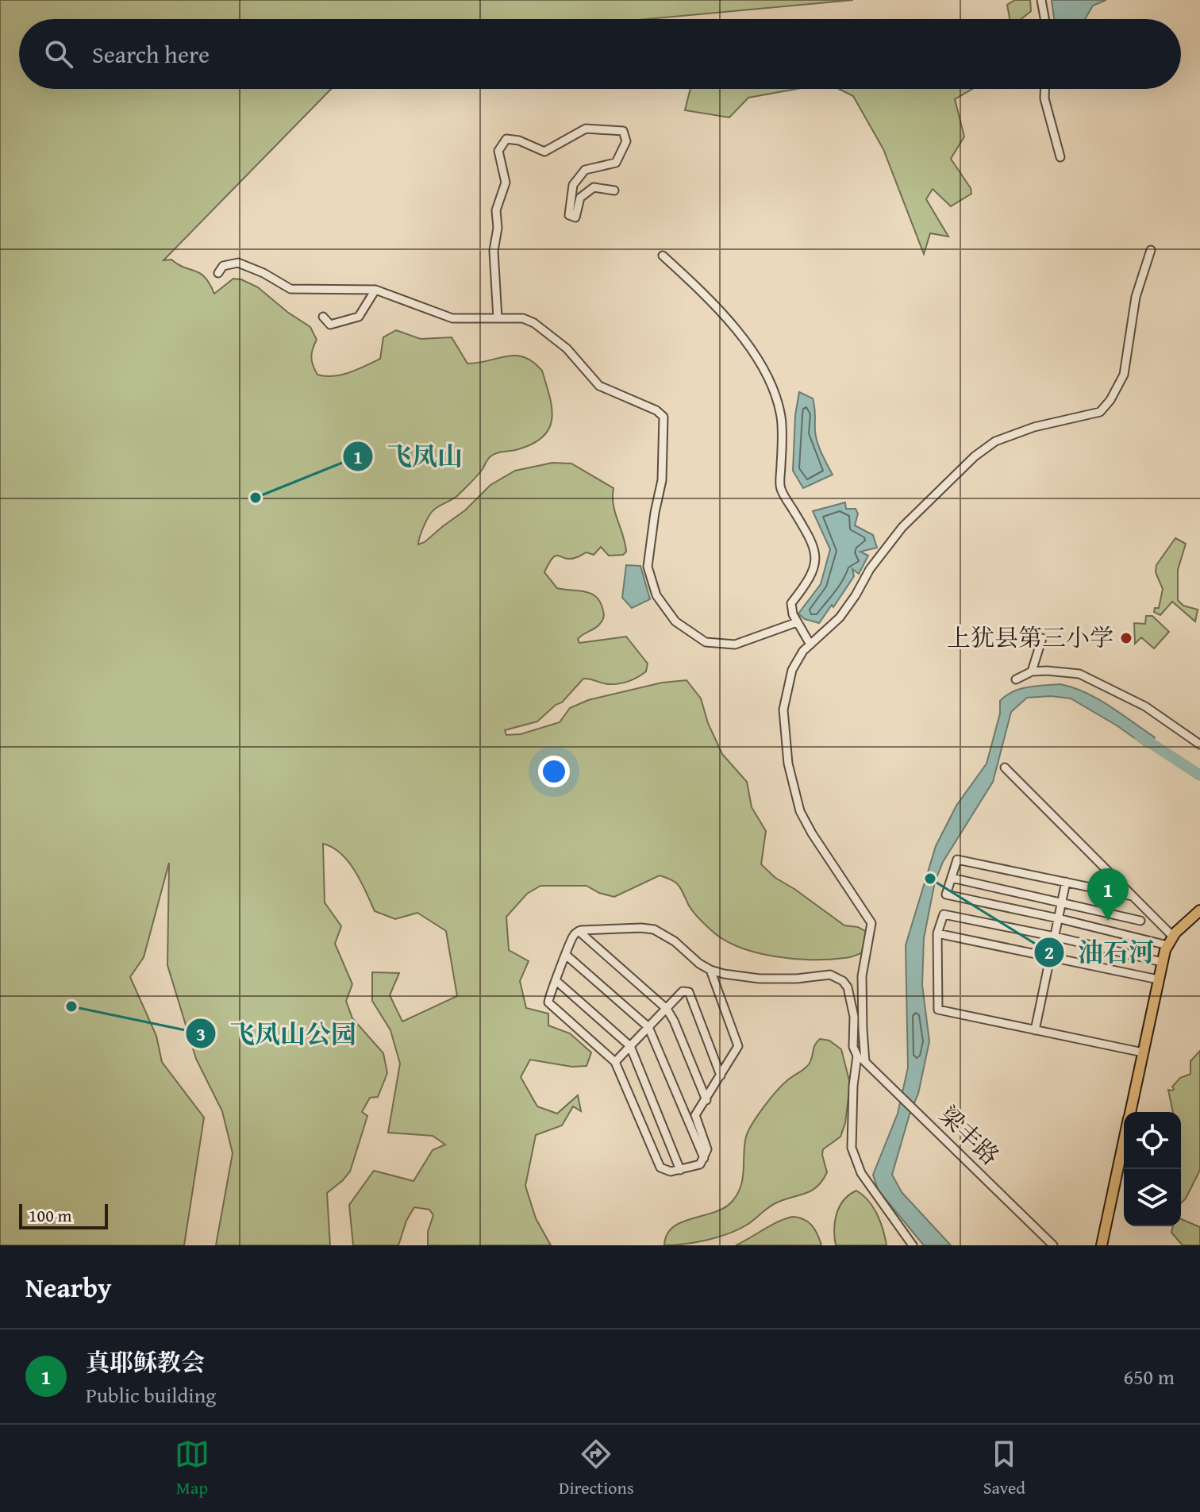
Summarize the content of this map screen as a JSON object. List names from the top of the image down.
{
  "streets": {
    "street": ["梁丰路"]
  },
  "places": [
    "飞凤山",
    "上犹县第三小学",
    "油石河",
    "飞凤山公园"
  ],
  "scale_bar": "100 m",
  "page": {
    "search": "Search here",
    "pins": "1",
    "scale": "100 m",
    "heading": "Nearby",
    "list": [
      {
        "mark": "1",
        "name": "真耶稣教会",
        "note": "Public building",
        "value": "650 m"
      }
    ],
    "nav": ["Map", "Directions", "Saved"]
  }
}
